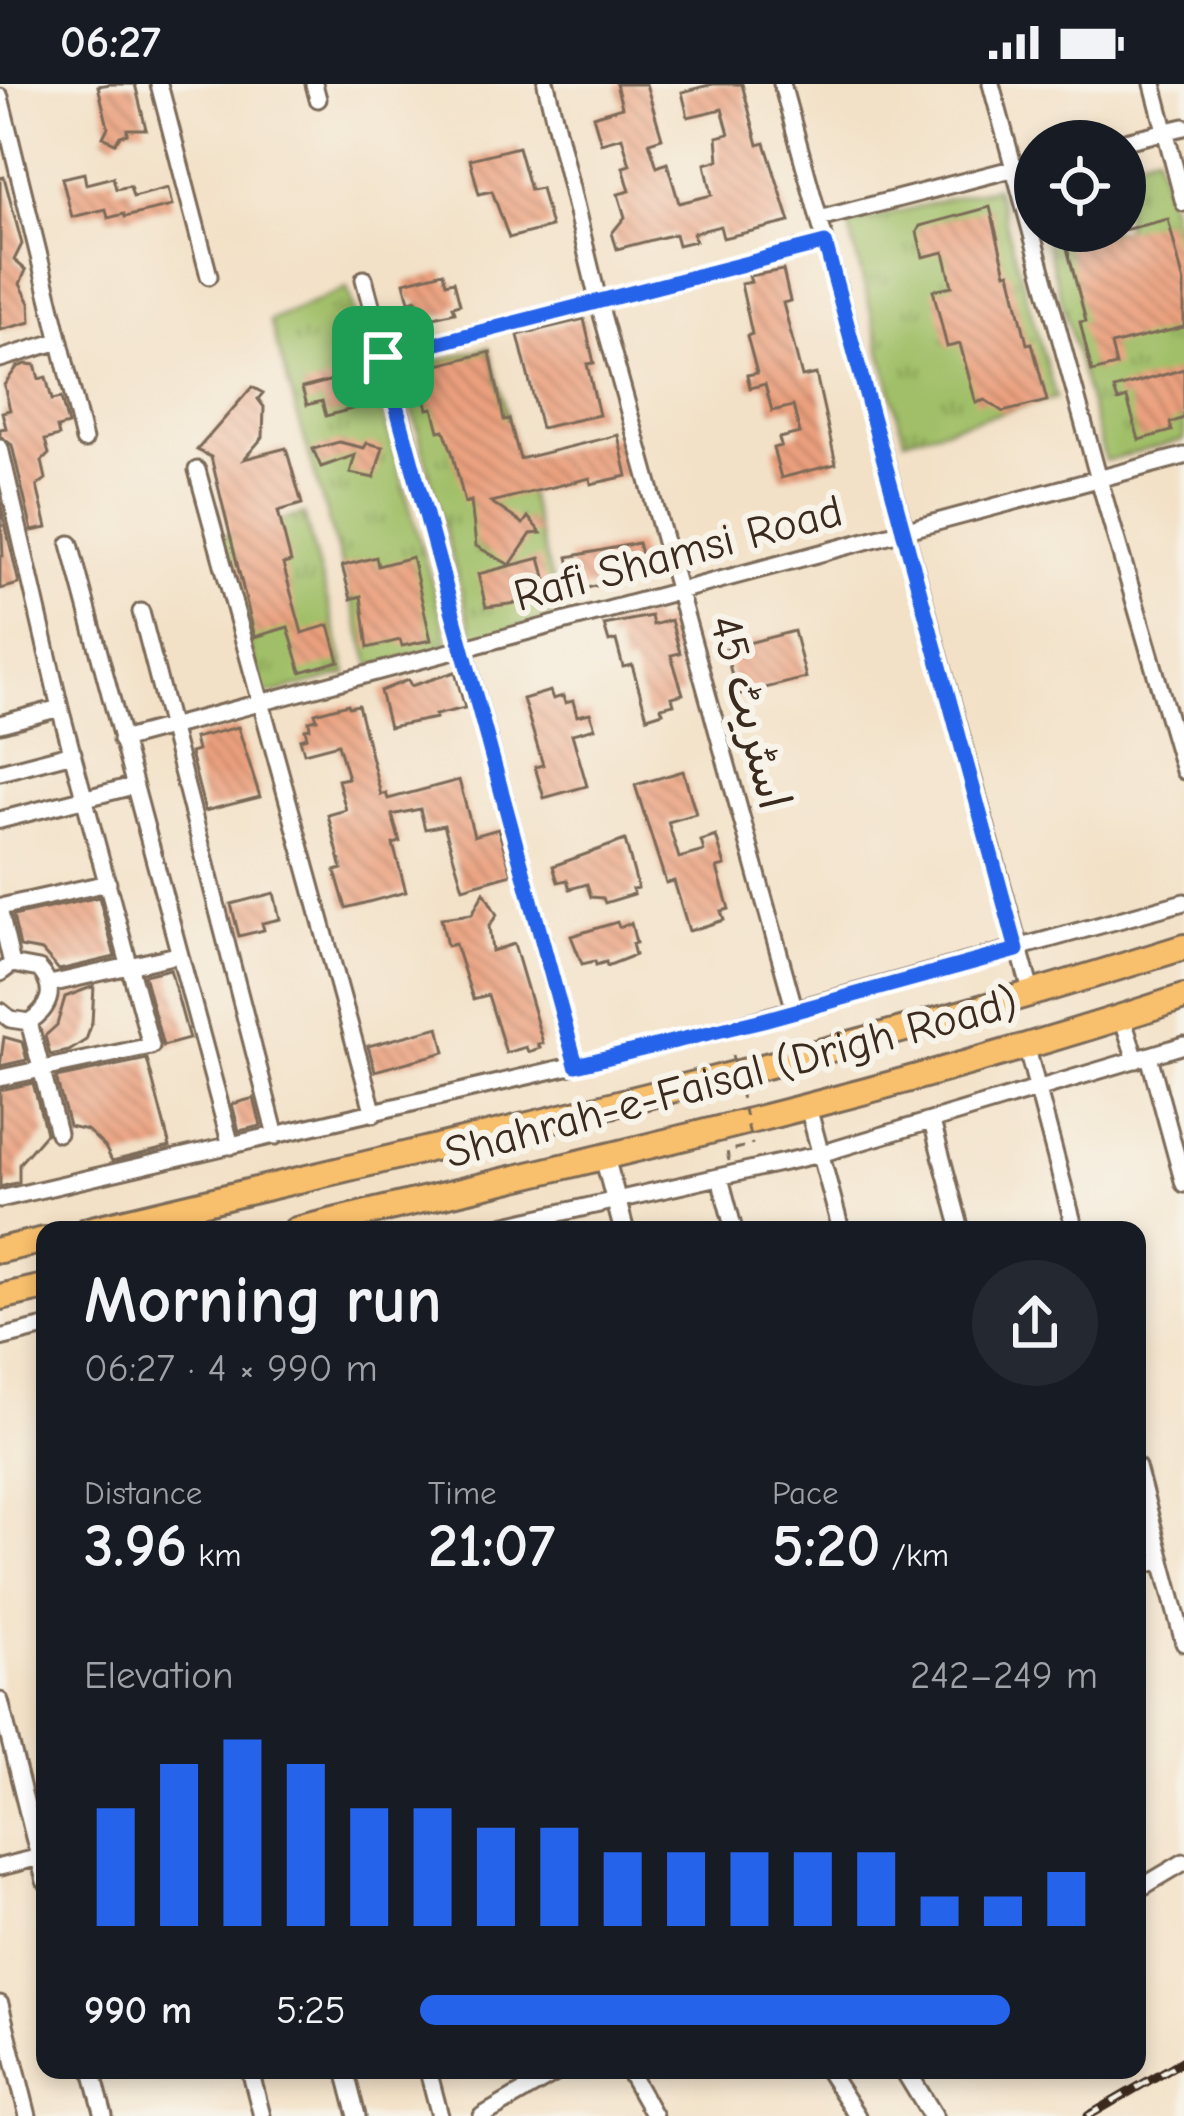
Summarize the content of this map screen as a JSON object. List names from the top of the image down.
{
  "streets": {
    "highway": ["Shahrah-e-Faisal (Drigh Road)"],
    "street": ["Rafi Shamsi Road", "اسٹریٹ 45"]
  },
  "crossings": [
    ["Rafi Shamsi Road", "اسٹریٹ 45"]
  ],
  "page": {
    "status": "06:27",
    "heading": ["Morning run", "06:27 · 4 × 990 m"],
    "stats": [
      ["Distance", "3.96 km"],
      ["Time", "21:07"],
      ["Pace", "5:20 /km"]
    ],
    "chart": ["Elevation", "242–249 m"],
    "list": [
      {
        "name": "990 m",
        "note": "5:25"
      }
    ]
  }
}
